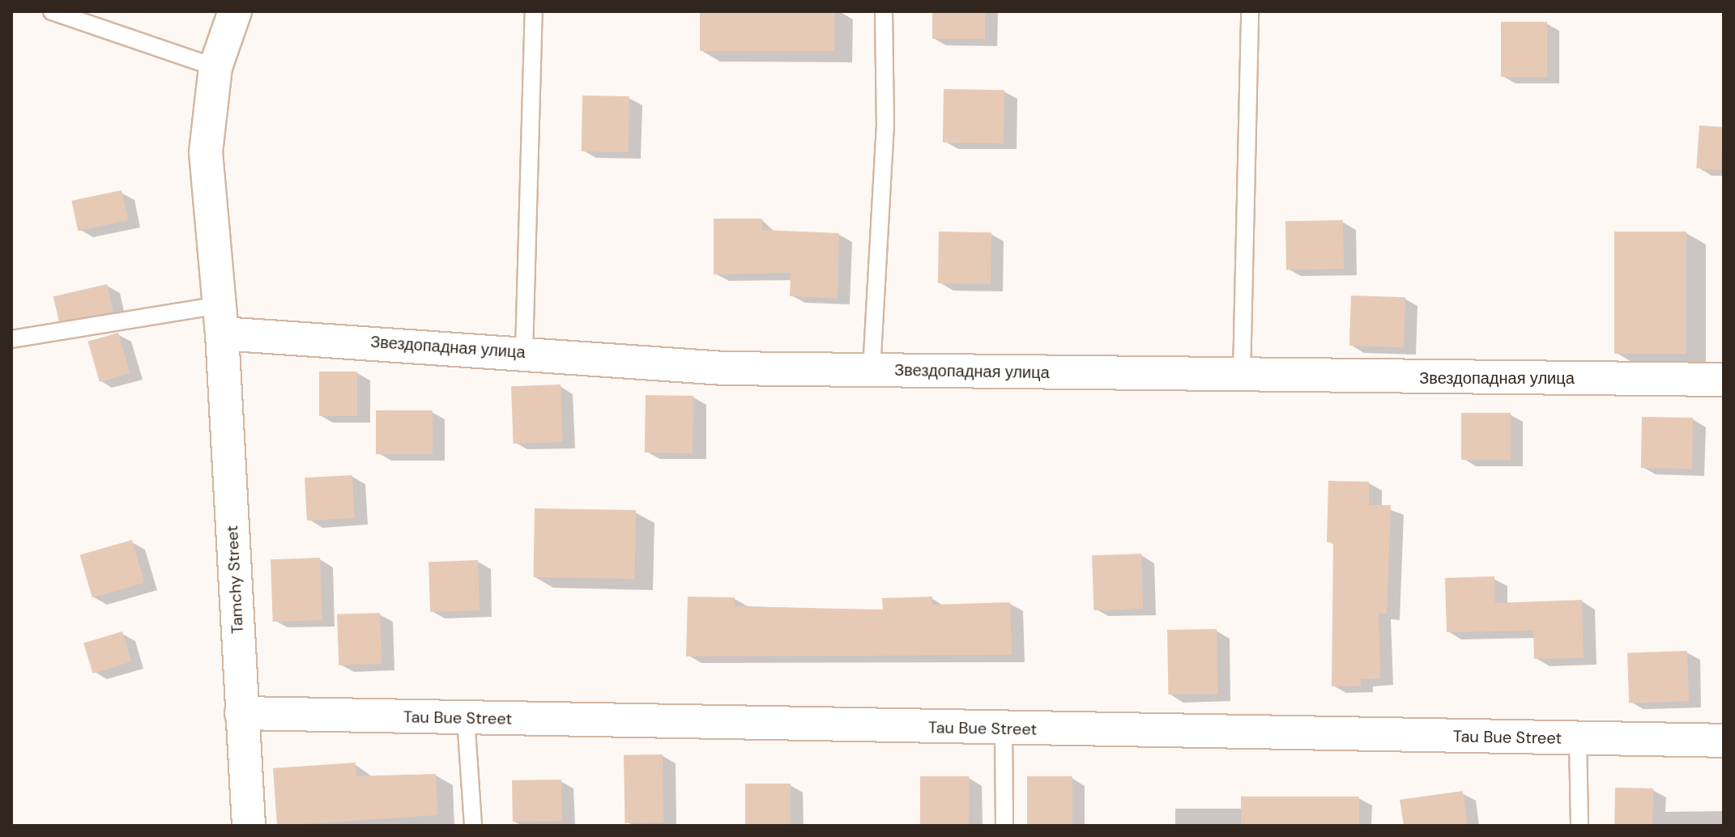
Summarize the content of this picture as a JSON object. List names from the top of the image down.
{
  "streets": {
    "street": ["Звездопадная улица", "Tamchy Street", "Tau Bue Street"]
  },
  "crossings": [
    ["Звездопадная улица", "Tamchy Street"],
    ["Tamchy Street", "Tau Bue Street"]
  ]
}
